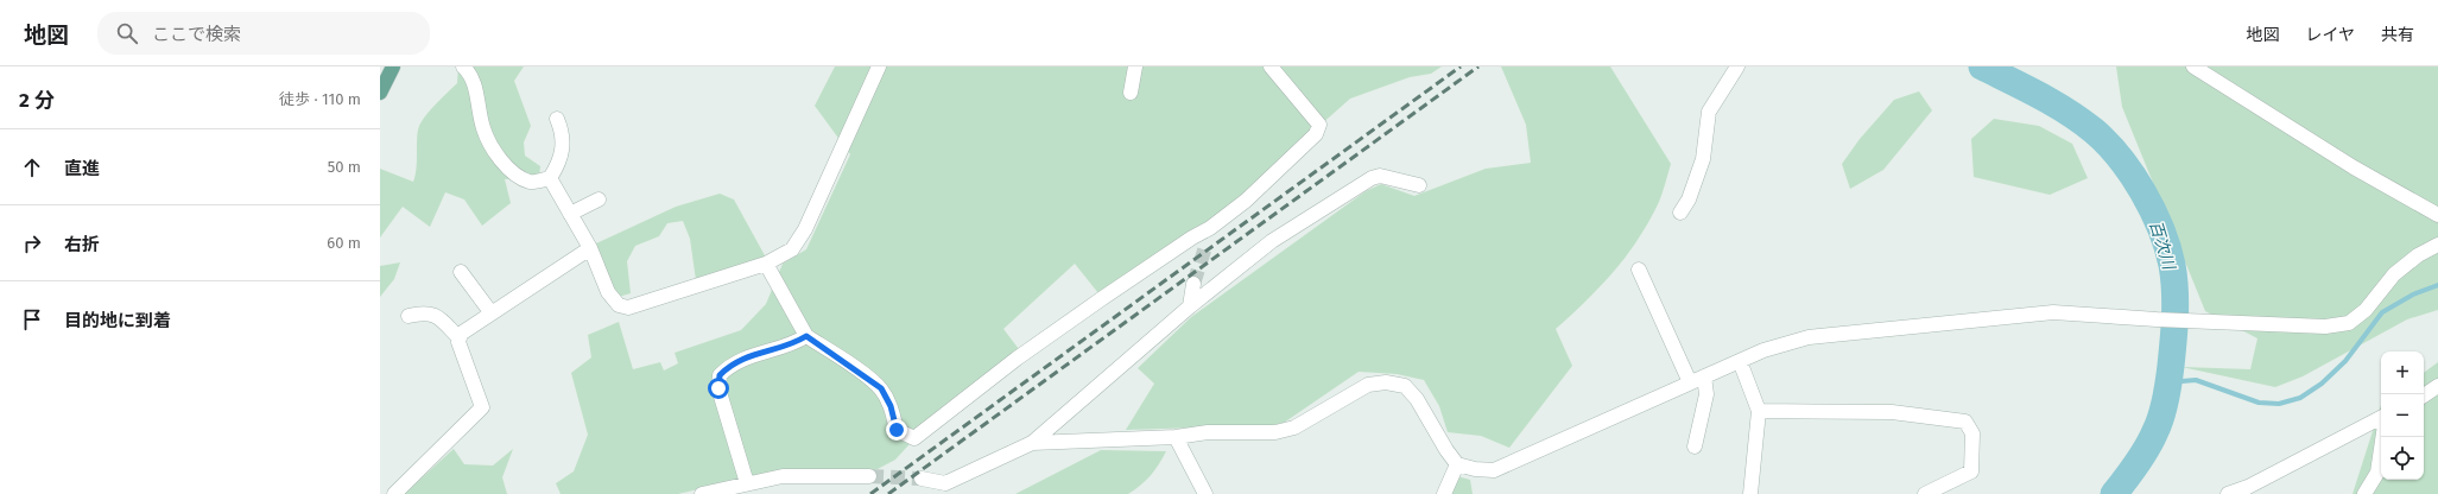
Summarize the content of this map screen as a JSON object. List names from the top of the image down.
{
  "water": ["百次川"],
  "page": {
    "header": "地図",
    "search": "ここで検索",
    "nav": ["地図", "レイヤ", "共有"],
    "heading": ["2 分", "徒歩 · 110 m"],
    "list": [
      ["直進", "50 m"],
      ["右折", "60 m"],
      "目的地に到着"
    ],
    "map_buttons": ["+", "−"]
  }
}
